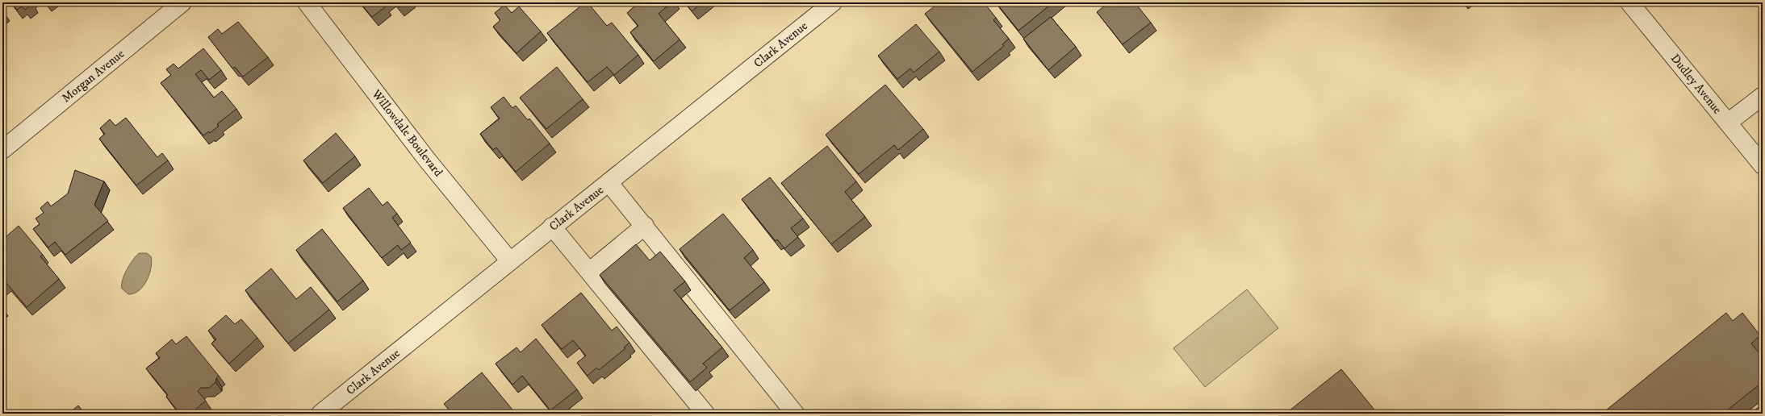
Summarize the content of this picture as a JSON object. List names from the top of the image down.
{
  "streets": {
    "street": [
      "Clark Avenue",
      "Morgan Avenue",
      "Dudley Avenue",
      "Willowdale Boulevard"
    ]
  },
  "crossings": [
    ["Clark Avenue", "Willowdale Boulevard"]
  ]
}
